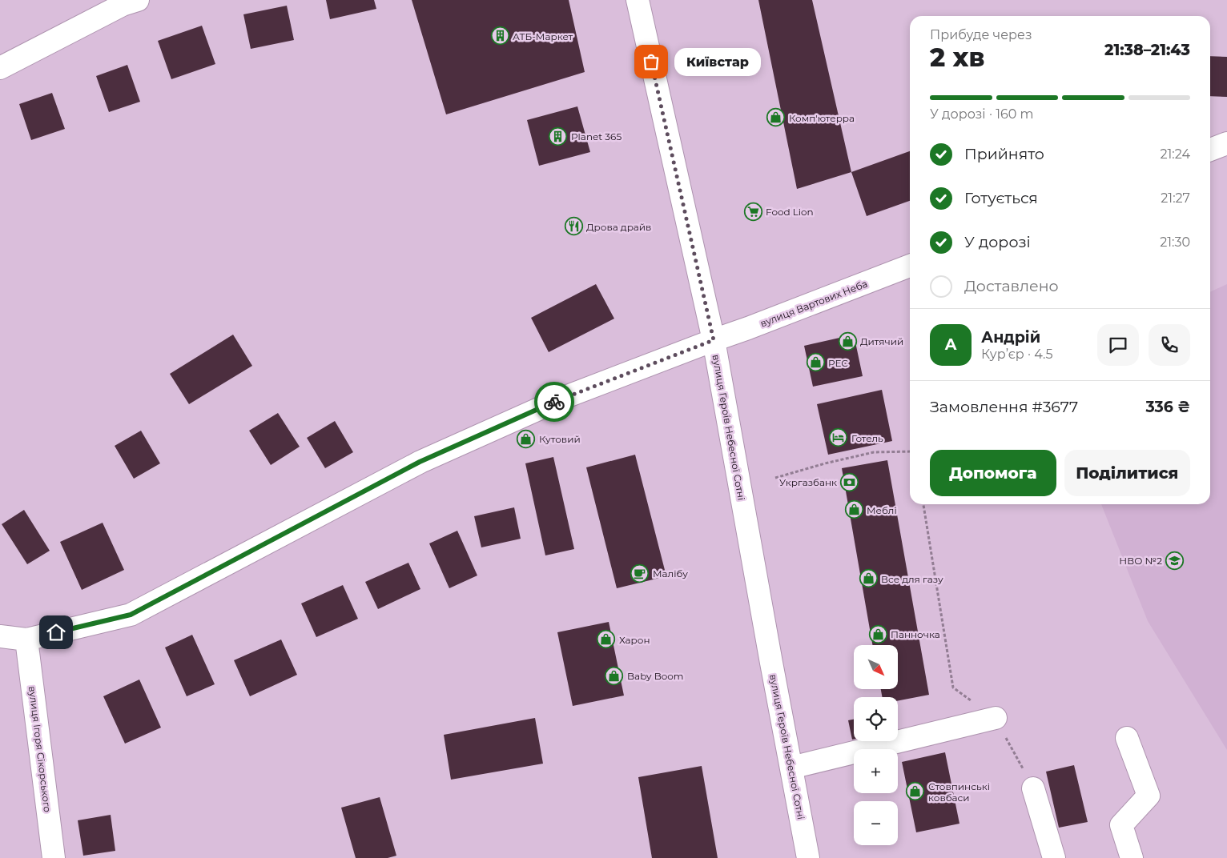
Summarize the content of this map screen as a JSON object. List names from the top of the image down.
{
  "streets": {
    "street": ["вулиця Вартових Неба", "вулиця Героїв Небесної Сотні", "вулиця Ігоря Сікорського"]
  },
  "crossings": [
    ["вулиця Вартових Неба", "вулиця Героїв Небесної Сотні"],
    ["вулиця Вартових Неба", "вулиця Ігоря Сікорського"]
  ],
  "places": {
    "building": ["АТБ-Маркет", "Planet 365"],
    "other": ["Київстар"],
    "shop": [
      "Комп'ютерра",
      "Дитячий",
      "РЕС",
      "Кутовий",
      "Меблі",
      "Все для газу",
      "Панночка",
      "Харон",
      "Baby Boom",
      "Стовпинські ковбаси"
    ],
    "supermarket": ["Food Lion"],
    "restaurant": ["Дрова драйв"],
    "hotel": ["Готель"],
    "bank": ["Укргазбанк"],
    "school or university": ["НВО №2"],
    "cafe": ["Малібу"]
  },
  "north": "bottom right",
  "page": {
    "heading": ["2 хв", "Прибуде через", "21:38–21:43"],
    "panel": [
      "Андрій",
      "Кур’єр · 4.5",
      "Замовлення #3677",
      "336 ₴"
    ],
    "bubble": "Київстар",
    "bar": "У дорозі · 160 m",
    "list": [
      ["Прийнято", "21:24"],
      ["Готується", "21:27"],
      ["У дорозі", "21:30"],
      "Доставлено"
    ],
    "round": "А",
    "buttons": ["Допомога", "Поділитися"],
    "map_buttons": ["+", "−"]
  }
}
